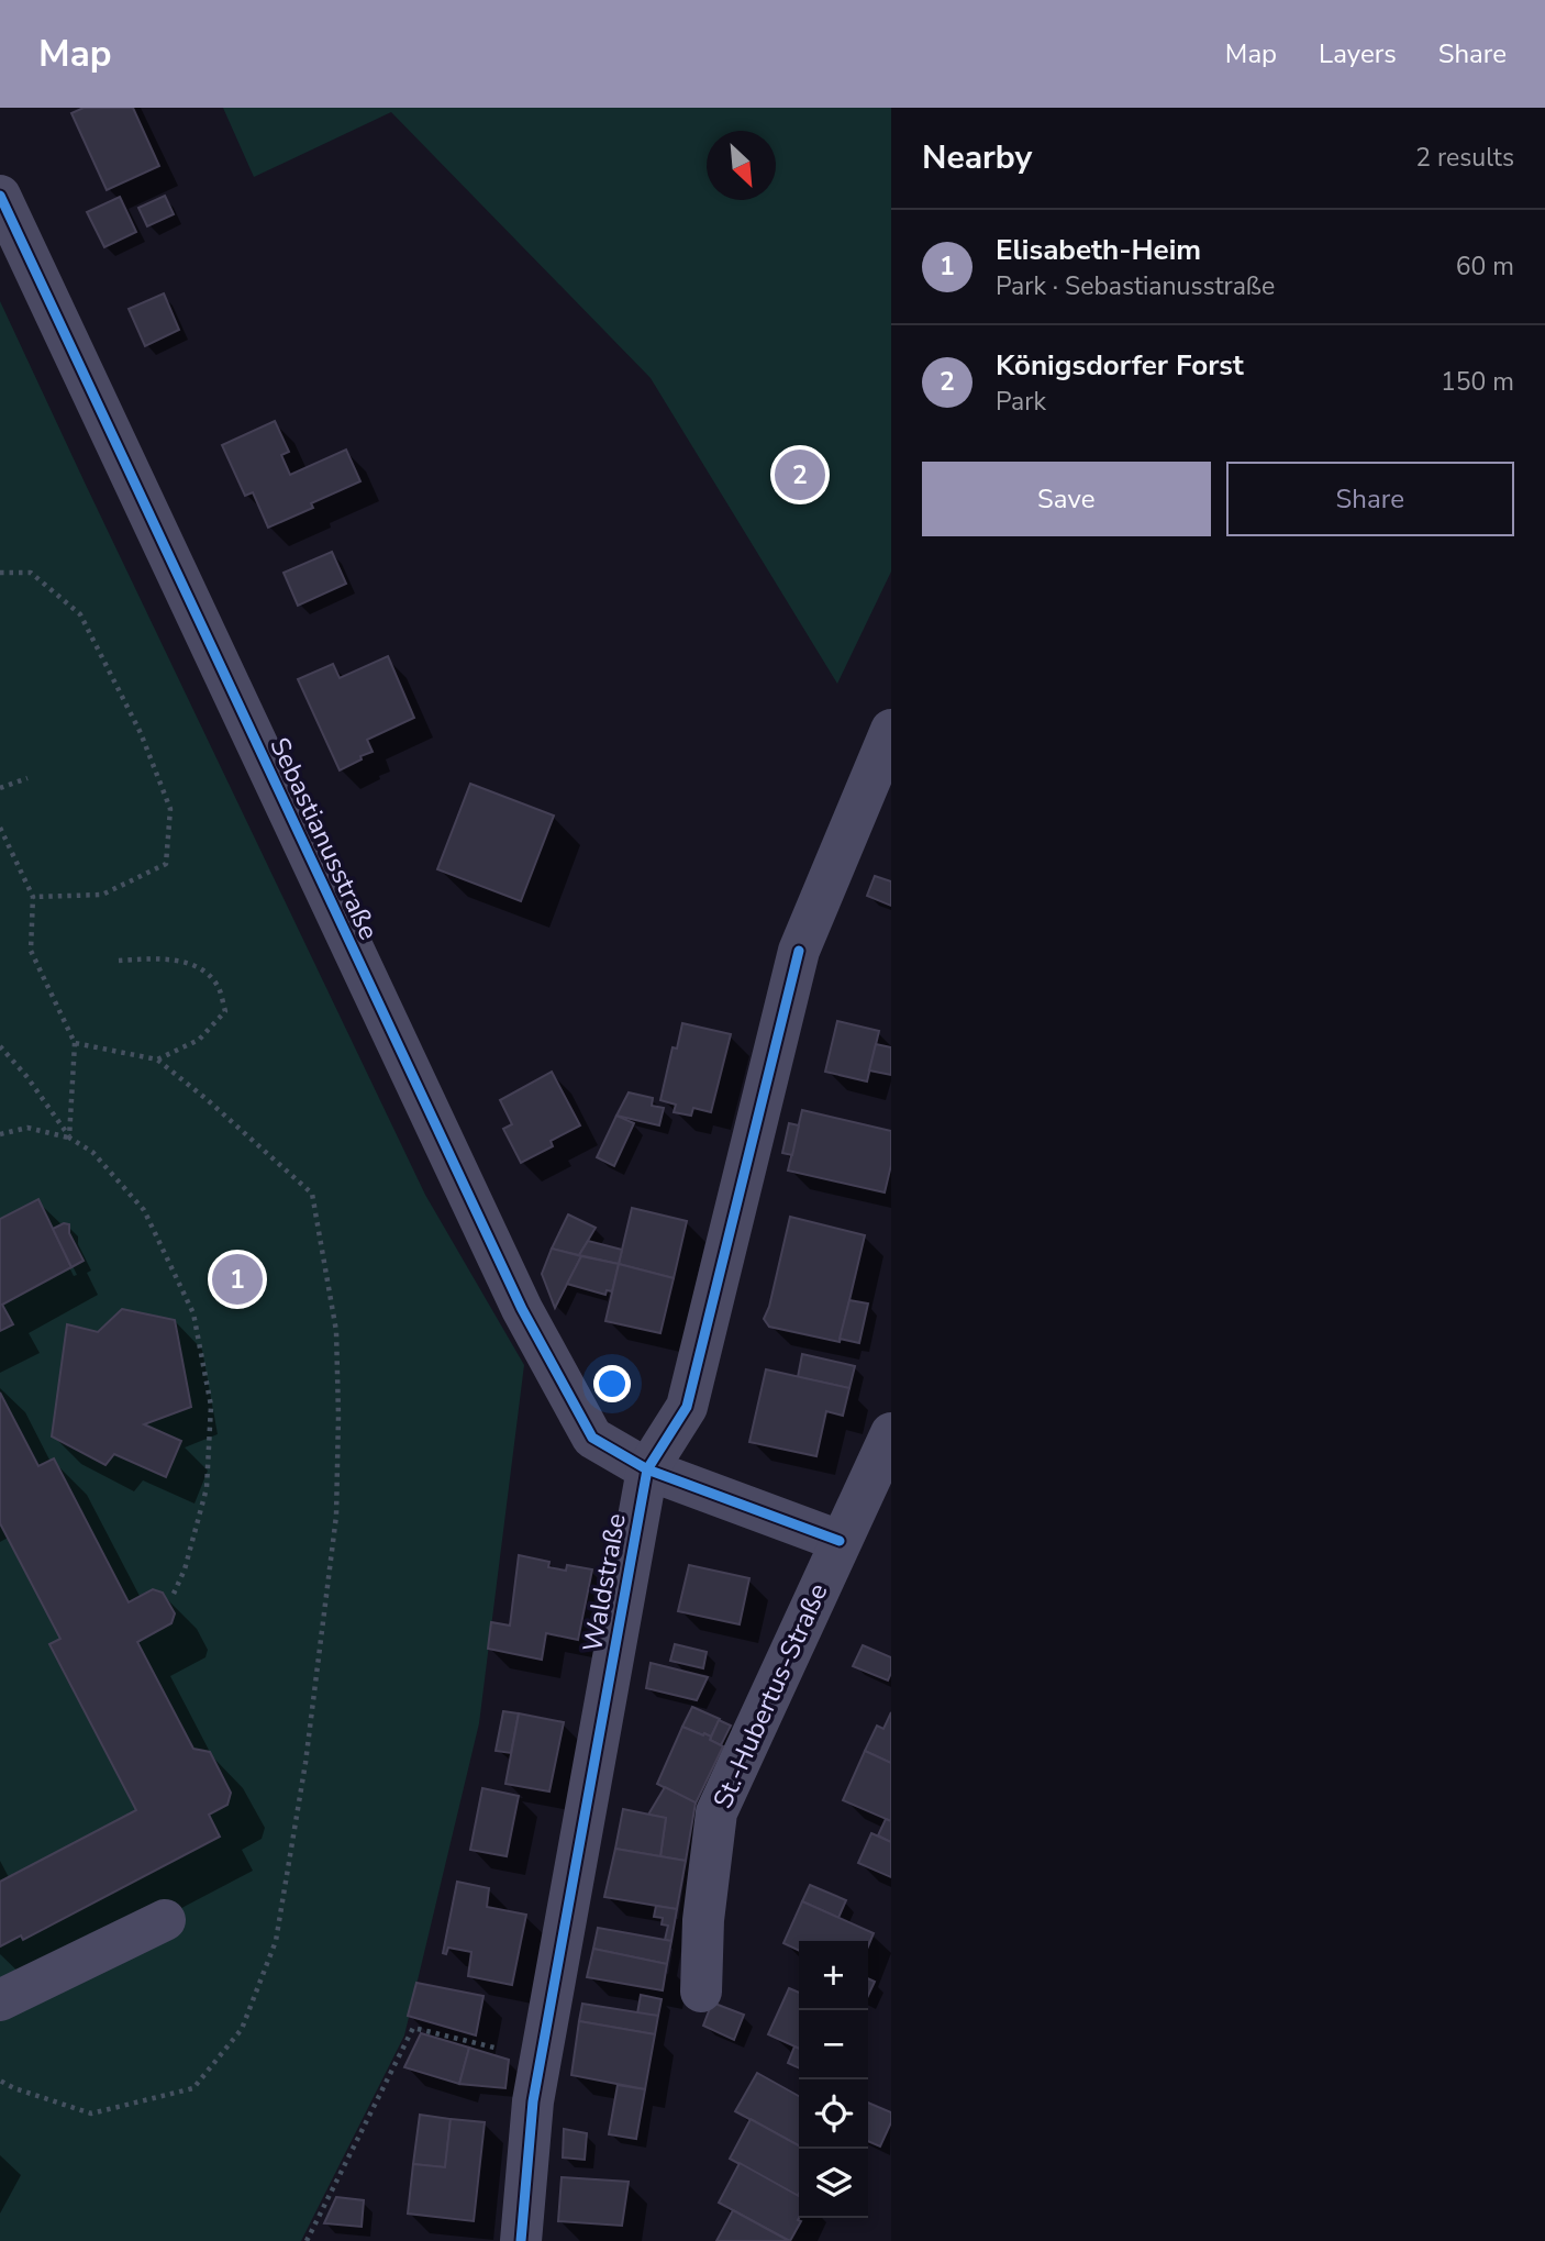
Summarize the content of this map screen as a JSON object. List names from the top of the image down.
{
  "streets": {
    "street": ["Sebastianusstraße", "Waldstraße", "St.-Hubertus-Straße"]
  },
  "crossings": [
    ["Sebastianusstraße", "Waldstraße"]
  ],
  "north": "bottom right",
  "page": {
    "header": "Map",
    "nav": ["Map", "Layers", "Share"],
    "heading": ["Nearby", "2 results"],
    "list": [
      {
        "mark": "1",
        "name": "Elisabeth-Heim",
        "note": "Park · Sebastianusstraße",
        "value": "60 m"
      },
      {
        "mark": "2",
        "name": "Königsdorfer Forst",
        "note": "Park",
        "value": "150 m"
      }
    ],
    "buttons": ["Save", "Share"],
    "pins": ["2", "1"],
    "map_buttons": ["+", "−"]
  }
}
